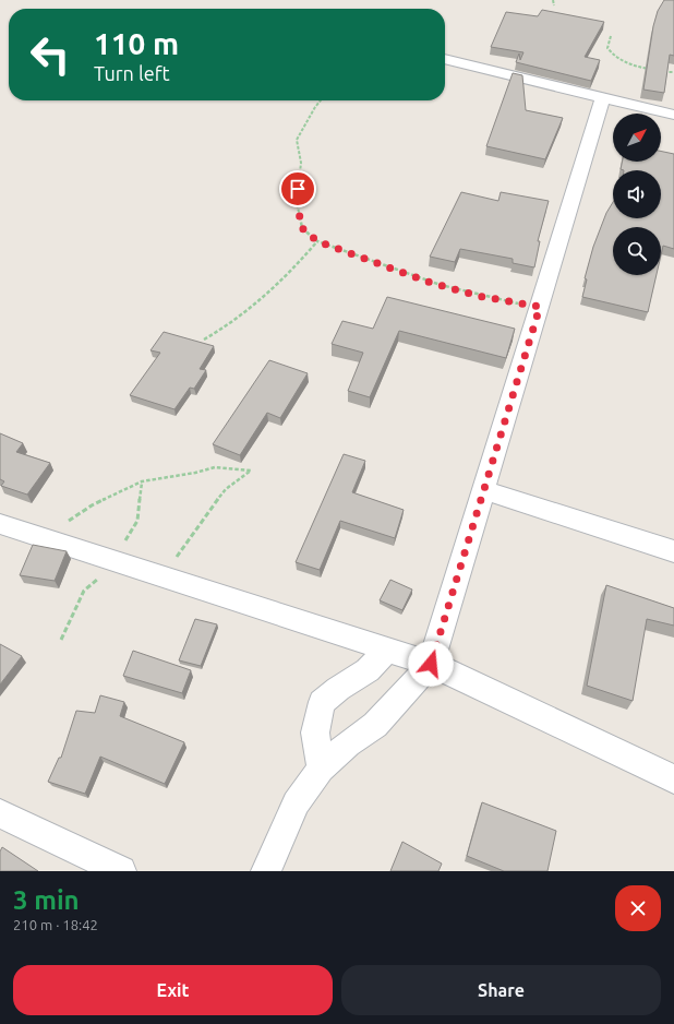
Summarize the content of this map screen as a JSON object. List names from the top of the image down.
{
  "north": "top right",
  "page": {
    "turn": ["110 m", "Turn left"],
    "heading": ["3 min", "210 m · 18:42"],
    "buttons": ["Exit", "Share"]
  }
}
